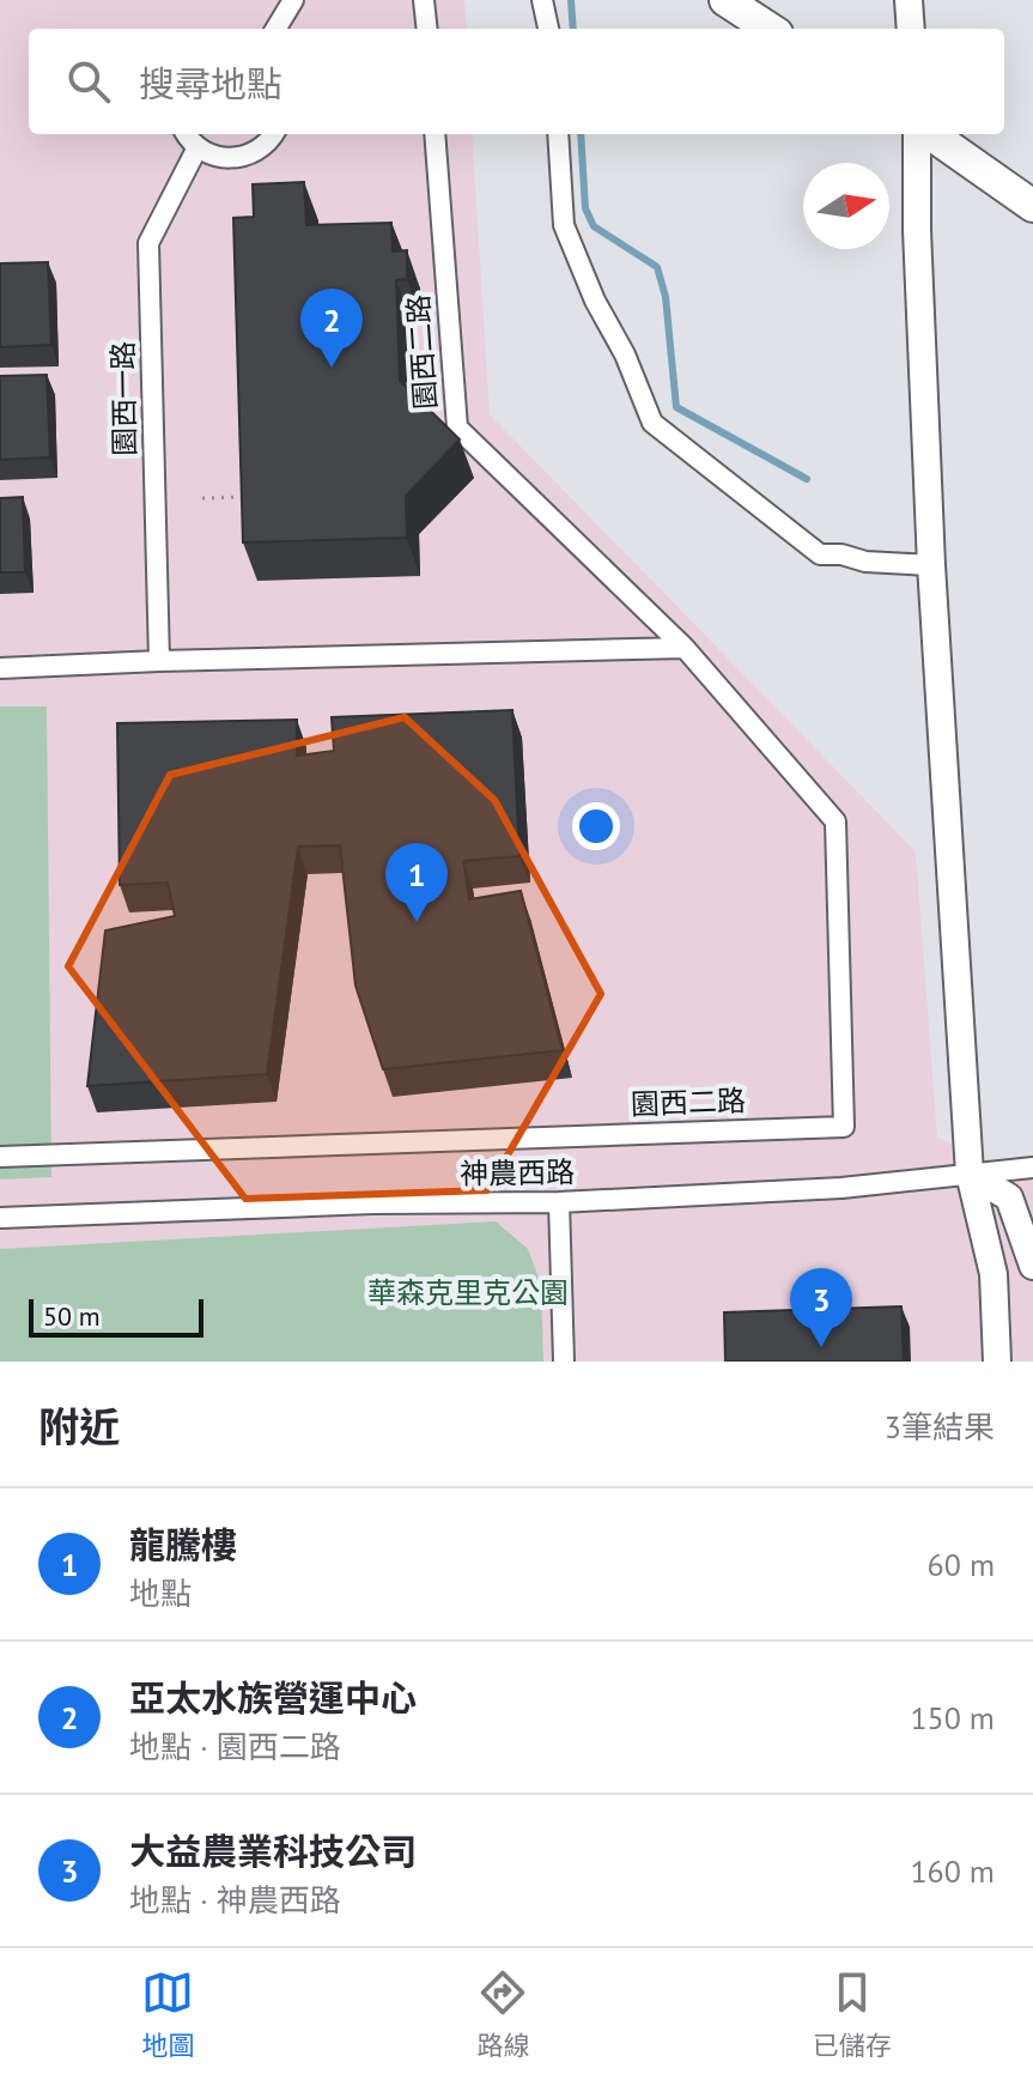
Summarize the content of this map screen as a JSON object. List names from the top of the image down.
{
  "streets": {
    "street": ["園西二路", "園西一路", "神農西路"]
  },
  "parks": ["華森克里克公園"],
  "scale_bar": "50 m",
  "north": "right",
  "page": {
    "search": "搜尋地點",
    "pins": ["2", "1", "3"],
    "scale": "50 m",
    "heading": ["附近", "3筆結果"],
    "list": [
      {
        "mark": "1",
        "name": "龍騰樓",
        "note": "地點",
        "value": "60 m"
      },
      {
        "mark": "2",
        "name": "亞太水族營運中心",
        "note": "地點 · 園西二路",
        "value": "150 m"
      },
      {
        "mark": "3",
        "name": "大益農業科技公司",
        "note": "地點 · 神農西路",
        "value": "160 m"
      }
    ],
    "nav": ["地圖", "路線", "已儲存"]
  }
}
